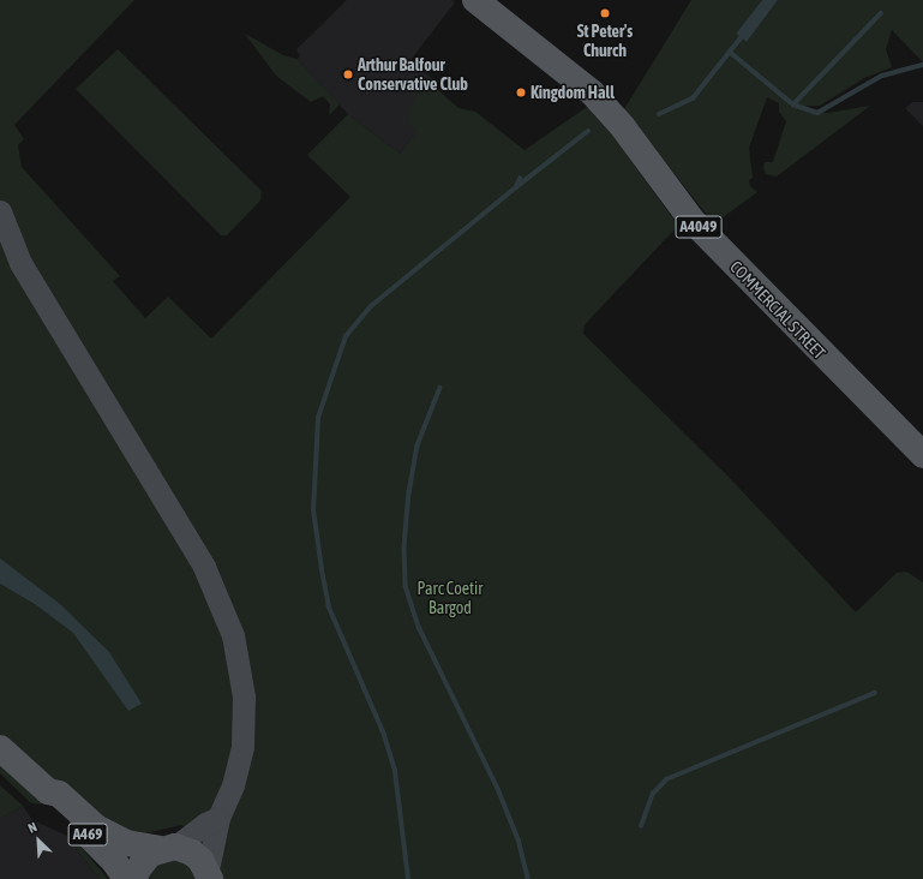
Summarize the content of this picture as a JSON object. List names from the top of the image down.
{
  "streets": {
    "main road": ["A4049", "COMMERCIAL STREET", "A469"]
  },
  "parks": ["Parc Coetir Bargod"],
  "places": ["St Peter's Church", "Arthur Balfour Conservative Club", "Kingdom Hall"],
  "north": "top left"
}
